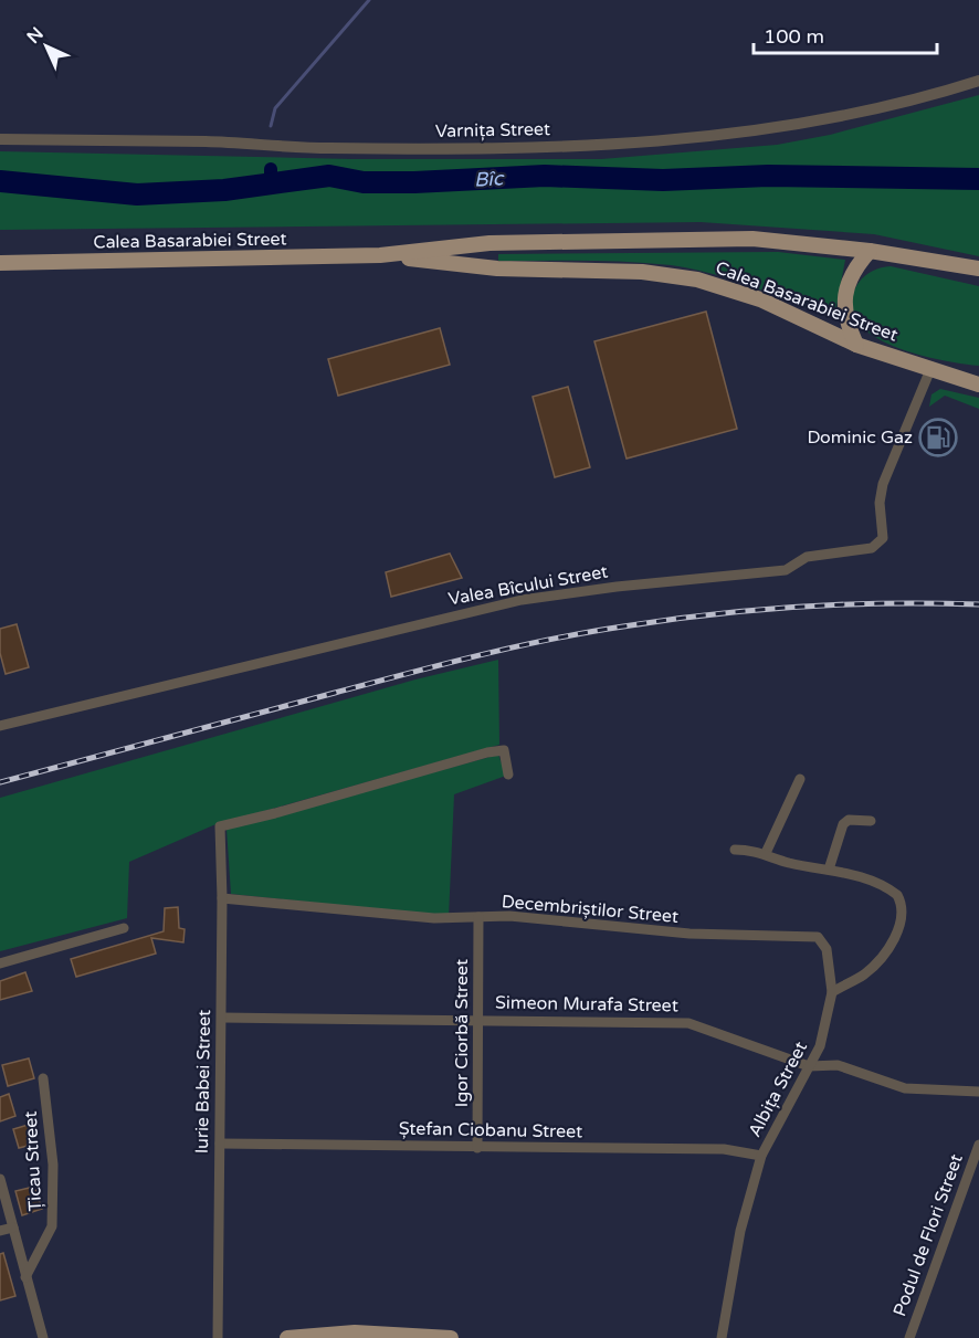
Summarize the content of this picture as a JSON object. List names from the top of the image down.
{
  "streets": {
    "main road": ["Calea Basarabiei Street"],
    "street": [
      "Varnița Street",
      "Valea Bîcului Street",
      "Decembriștilor Street",
      "Simeon Murafa Street",
      "Igor Ciorbă Street",
      "Iurie Babei Street",
      "Albița Street",
      "Ștefan Ciobanu Street",
      "Țicau Street",
      "Podul de Flori Street"
    ]
  },
  "crossings": [
    ["Calea Basarabiei Street", "Valea Bîcului Street"],
    ["Decembriștilor Street", "Igor Ciorbă Street"],
    ["Decembriștilor Street", "Iurie Babei Street"],
    ["Decembriștilor Street", "Albița Street"],
    ["Simeon Murafa Street", "Igor Ciorbă Street"],
    ["Simeon Murafa Street", "Iurie Babei Street"],
    ["Simeon Murafa Street", "Albița Street"],
    ["Igor Ciorbă Street", "Ștefan Ciobanu Street"],
    ["Iurie Babei Street", "Ștefan Ciobanu Street"],
    ["Albița Street", "Ștefan Ciobanu Street"]
  ],
  "water": ["Bîc"],
  "places": {
    "fuel station": ["Dominic Gaz"]
  },
  "scale_bar": "100 m",
  "north": "top left"
}
